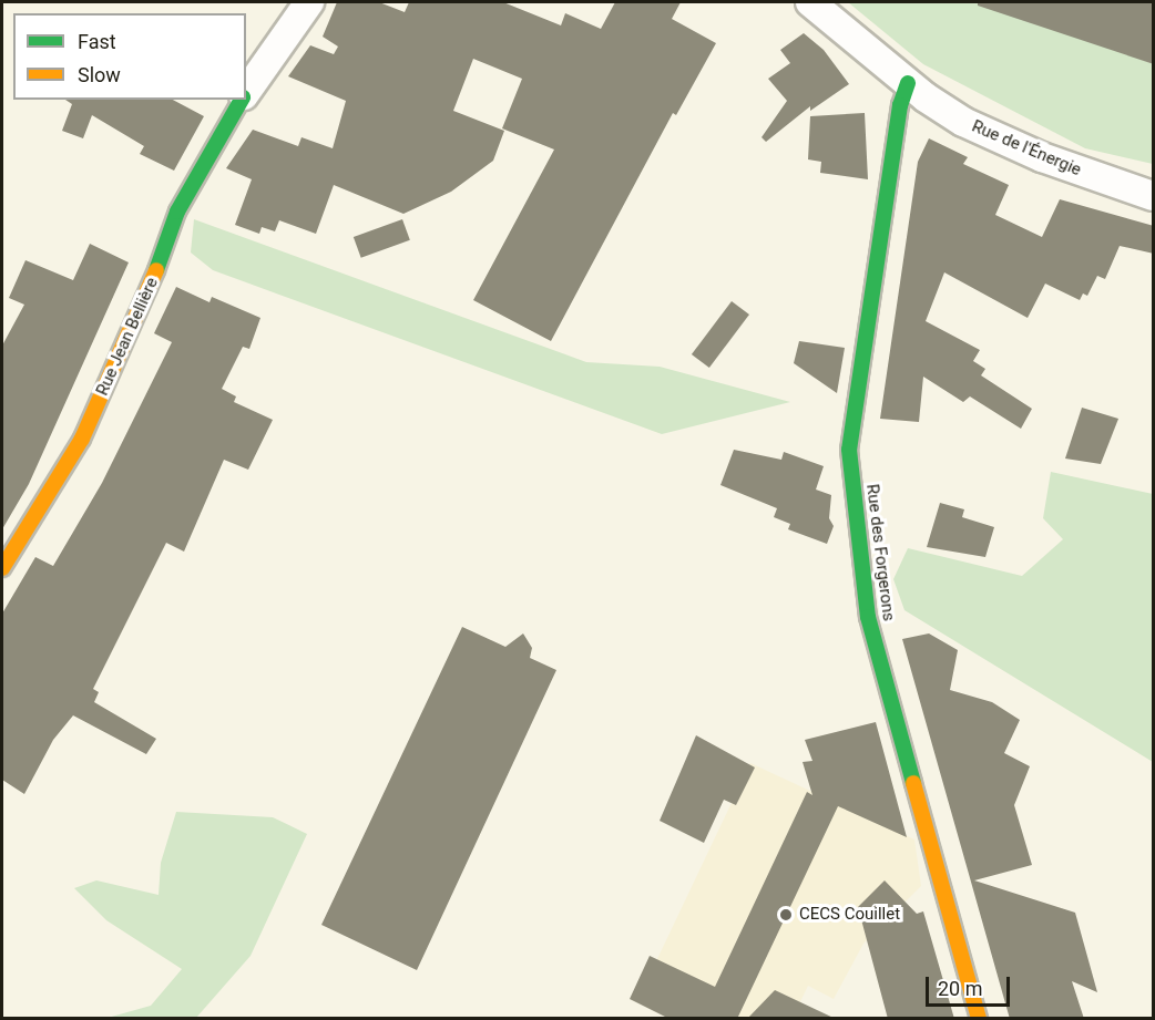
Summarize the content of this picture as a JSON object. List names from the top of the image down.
{
  "streets": {
    "street": ["Rue de l'Énergie", "Rue Jean Bellière", "Rue des Forgerons"]
  },
  "crossings": [
    ["Rue de l'Énergie", "Rue des Forgerons"]
  ],
  "places": ["CECS Couillet"],
  "legend": ["Fast", "Slow"],
  "scale_bar": "20 m"
}
